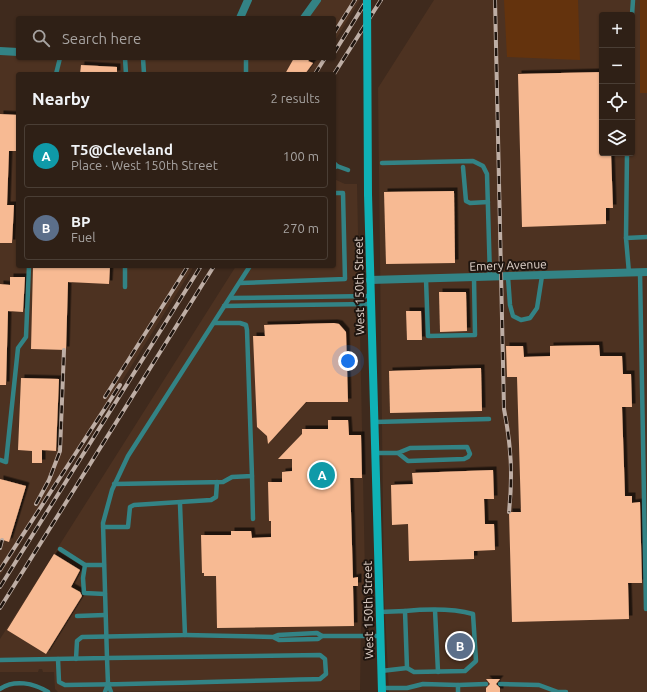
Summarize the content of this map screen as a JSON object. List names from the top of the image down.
{
  "streets": {
    "main road": ["West 150th Street"],
    "street": ["Emery Avenue"]
  },
  "crossings": [
    ["Emery Avenue", "West 150th Street"]
  ],
  "page": {
    "map_buttons": ["+", "−"],
    "search": "Search here",
    "heading": ["Nearby", "2 results"],
    "list": [
      {
        "mark": "A",
        "name": "T5@Cleveland",
        "note": "Place · West 150th Street",
        "value": "100 m"
      },
      {
        "mark": "B",
        "name": "BP",
        "note": "Fuel",
        "value": "270 m"
      }
    ],
    "pins": ["A", "B"]
  }
}
